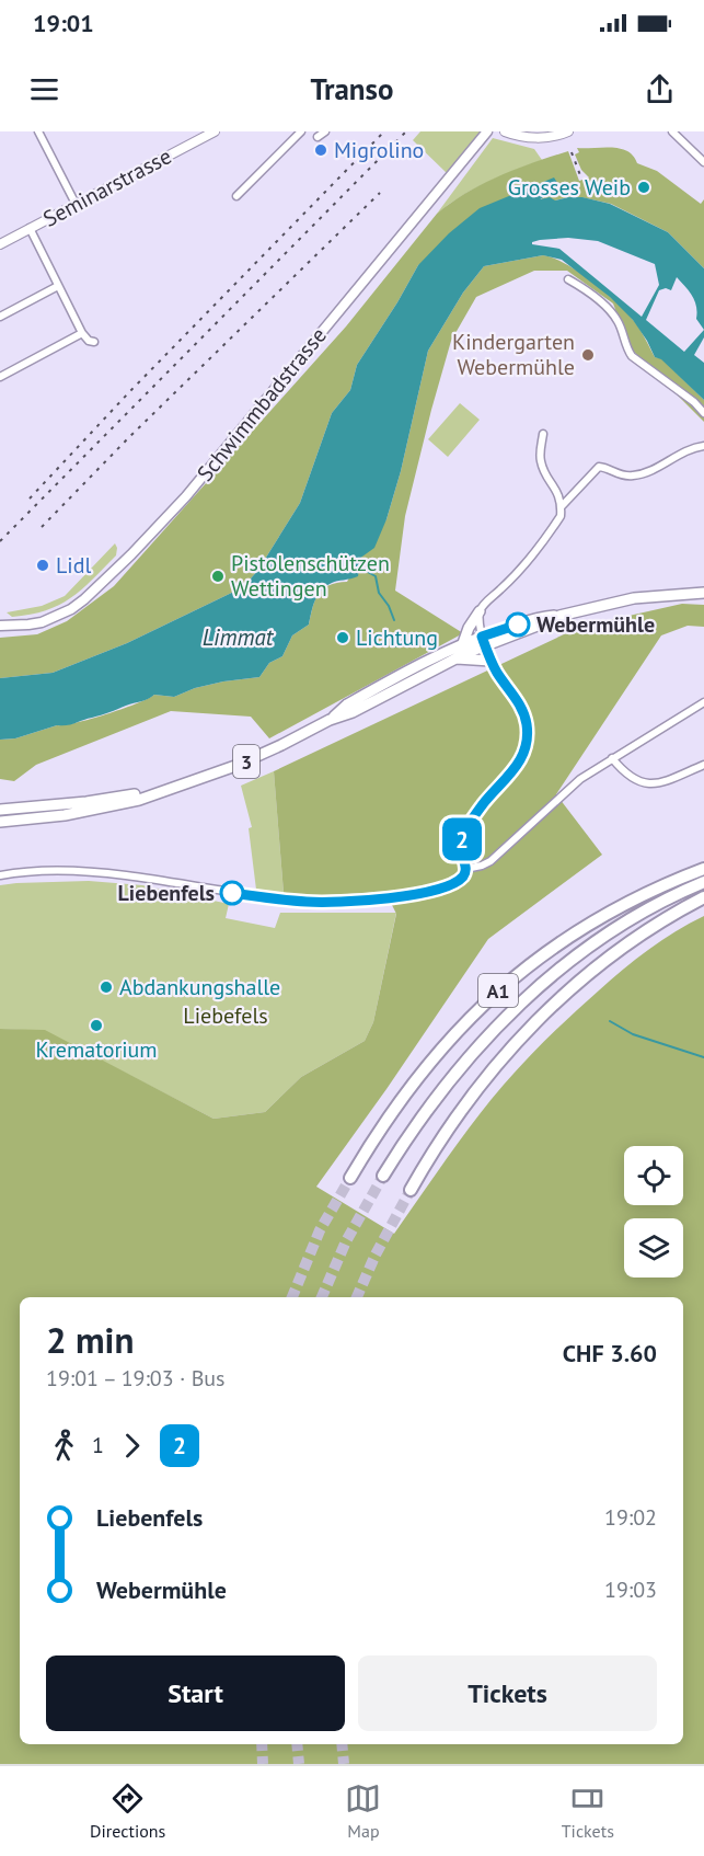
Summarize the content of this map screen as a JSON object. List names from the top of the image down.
{
  "streets": {
    "highway": ["A1"],
    "main road": ["Schwimmbadstrasse", "3"],
    "street": ["Seminarstrasse"]
  },
  "water": ["Limmat"],
  "parks": ["Liebefels"],
  "places": [
    "Migrolino",
    "Grosses Weib",
    "Kindergarten Webermühle",
    "Lidl",
    "Pistolenschützen Wettingen",
    "Webermühle",
    "Lichtung",
    "Liebenfels",
    "Abdankungshalle",
    "Krematorium"
  ],
  "lines": ["bus line 2"],
  "page": {
    "status": "19:01",
    "header": "Transo",
    "on_map": "2",
    "heading": ["2 min", "19:01 – 19:03 · Bus", "CHF 3.60"],
    "legs": ["1", "2"],
    "list": [
      {
        "name": "Liebenfels",
        "value": "19:02"
      },
      {
        "name": "Webermühle",
        "value": "19:03"
      }
    ],
    "buttons": ["Start", "Tickets"],
    "tabs": ["Directions", "Map", "Tickets"]
  }
}
